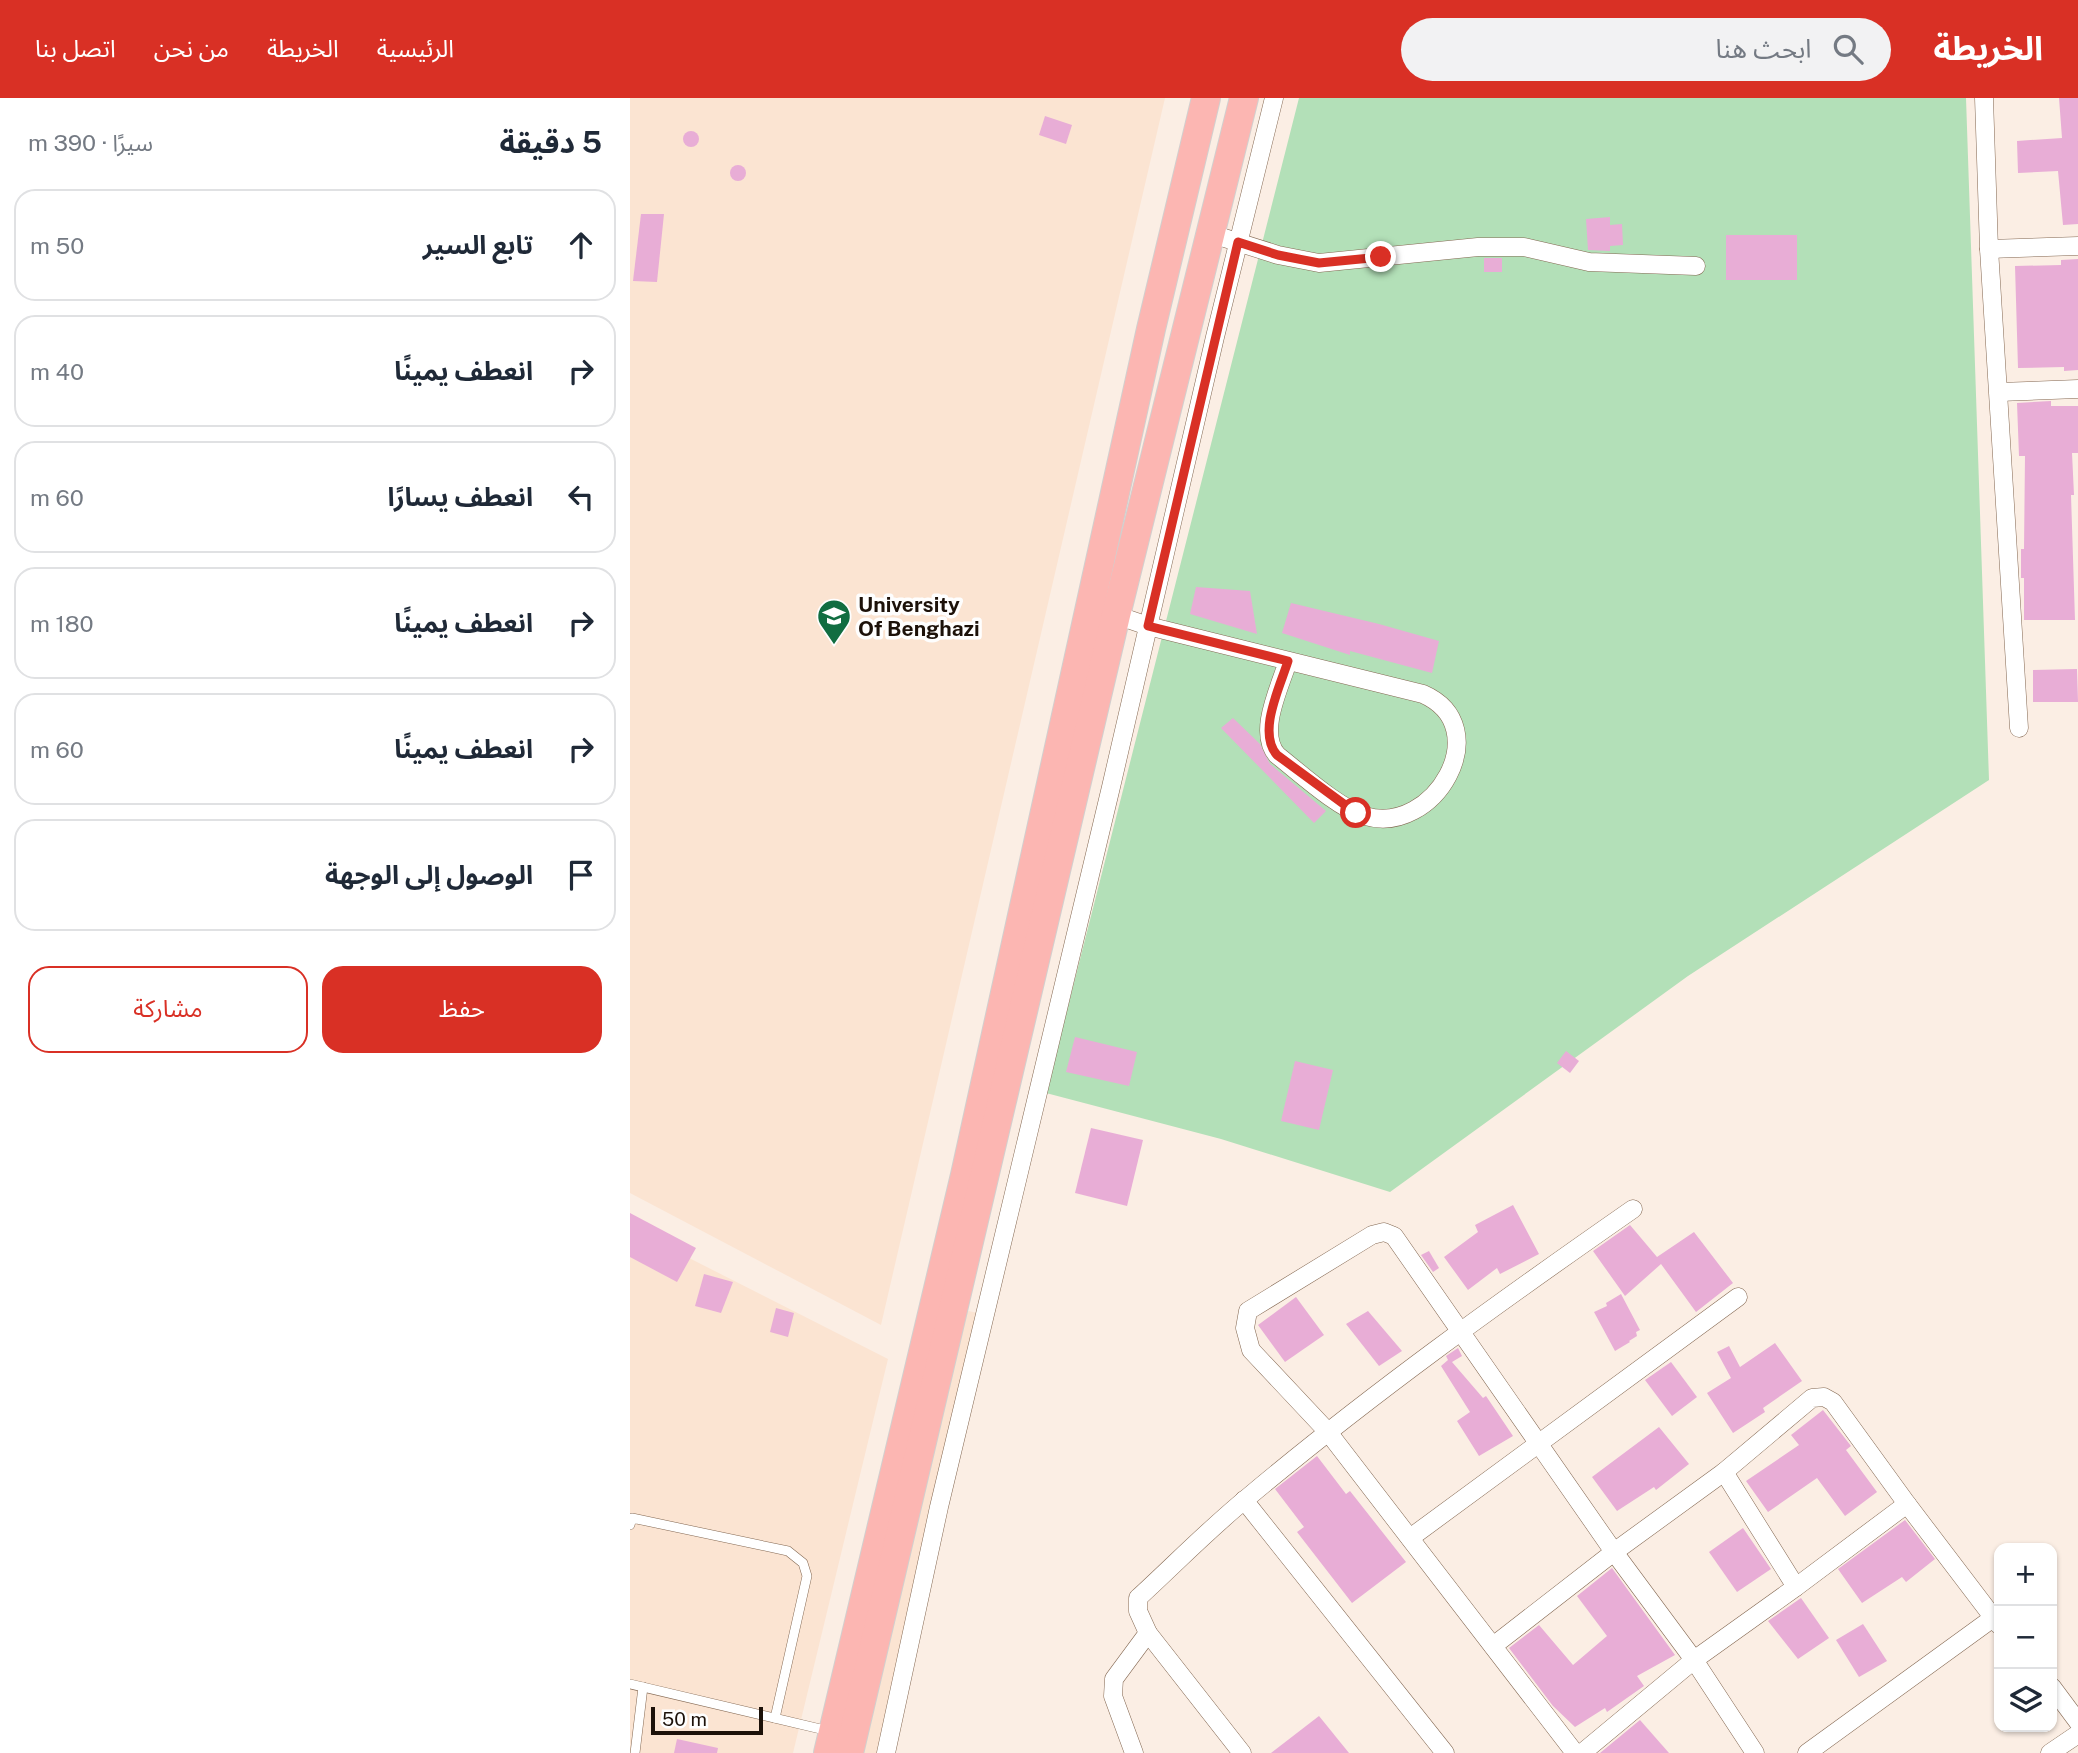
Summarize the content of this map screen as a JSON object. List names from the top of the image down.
{
  "places": {
    "school or university": ["University Of Benghazi"]
  },
  "scale_bar": "50 m",
  "page": {
    "header": "الخريطة",
    "search": "ابحث هنا",
    "nav": [
      "الرئيسية",
      "الخريطة",
      "من نحن",
      "اتصل بنا"
    ],
    "heading": ["5 دقيقة", "سيرًا · 390 m"],
    "list": [
      ["تابع السير", "50 m"],
      ["انعطف يمينًا", "40 m"],
      ["انعطف يسارًا", "60 m"],
      ["انعطف يمينًا", "180 m"],
      ["انعطف يمينًا", "60 m"],
      "الوصول إلى الوجهة"
    ],
    "buttons": ["حفظ", "مشاركة"],
    "map_buttons": ["+", "−"],
    "scale": "50 m"
  }
}
